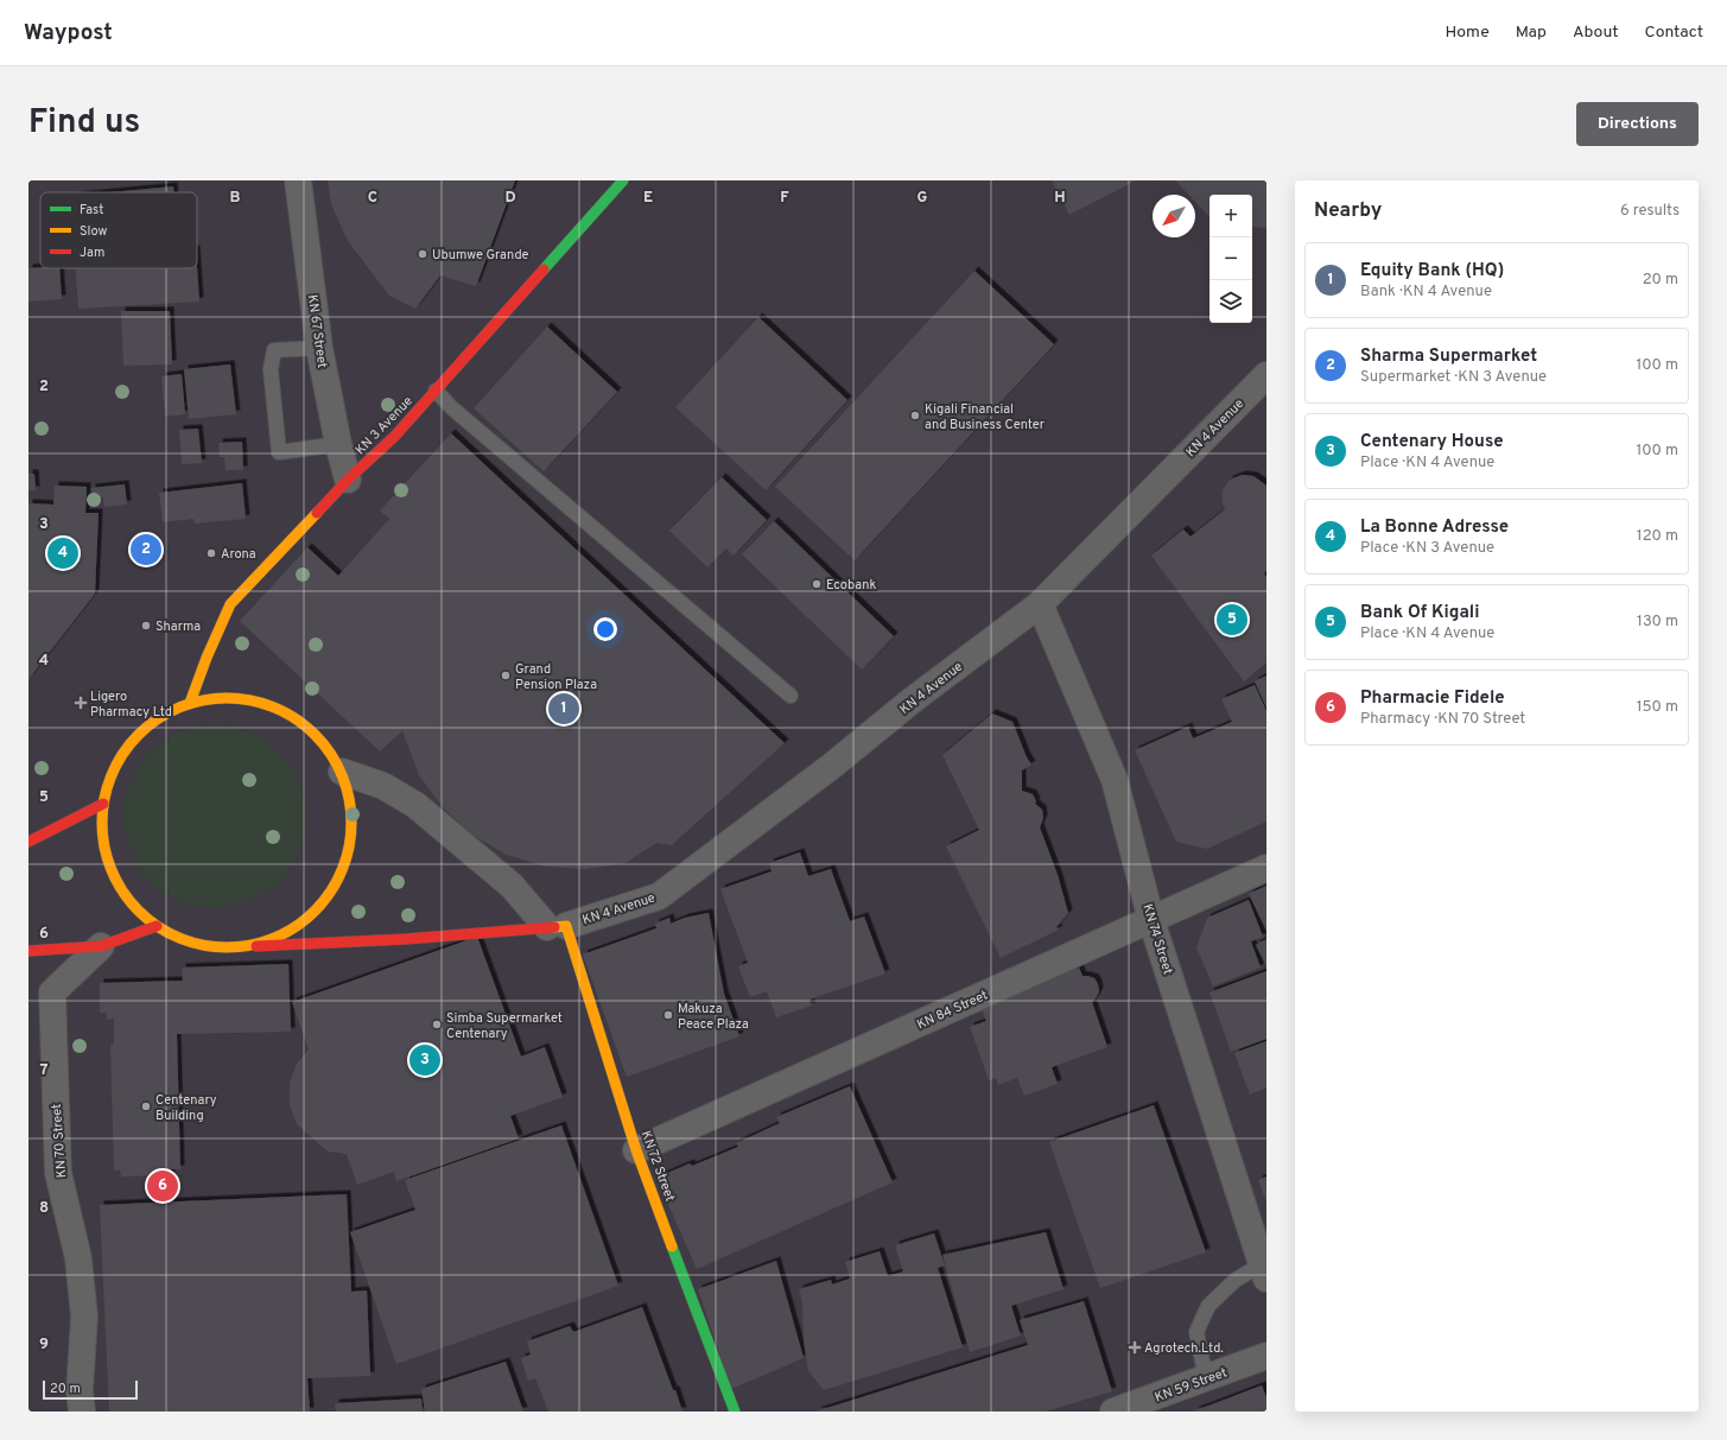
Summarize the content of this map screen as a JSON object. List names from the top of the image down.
{
  "streets": {
    "main road": ["KN 3 Avenue", "KN 4 Avenue", "KN 72 Street"],
    "street": [
      "KN 67 Street",
      "KN 74 Street",
      "KN 84 Street",
      "KN 70 Street",
      "KN 59 Street"
    ]
  },
  "crossings": [
    ["KN 67 Street", "KN 3 Avenue"],
    ["KN 3 Avenue", "KN 4 Avenue"],
    ["KN 4 Avenue", "KN 74 Street"],
    ["KN 4 Avenue", "KN 72 Street"],
    ["KN 74 Street", "KN 84 Street"],
    ["KN 84 Street", "KN 72 Street"]
  ],
  "places": {
    "other": [
      "Ubumwe Grande",
      "Kigali Financial and Business Center",
      "Arona",
      "Ecobank",
      "Sharma",
      "Grand Pension Plaza",
      "Makuza Peace Plaza",
      "Simba Supermarket Centenary",
      "Centenary Building"
    ],
    "health": ["Ligero Pharmacy Ltd", "Agrotech.Ltd."]
  },
  "legend": ["Fast", "Slow", "Jam"],
  "scale_bar": "20 m",
  "north": "bottom left",
  "page": {
    "header": "Waypost",
    "nav": [
      "Home",
      "Map",
      "About",
      "Contact"
    ],
    "title": "Find us",
    "buttons": "Directions",
    "heading": ["Nearby", "6 results"],
    "map_buttons": ["+", "−"],
    "list": [
      {
        "mark": "1",
        "name": "Equity Bank (HQ)",
        "note": "Bank · KN 4 Avenue",
        "value": "20 m"
      },
      {
        "mark": "2",
        "name": "Sharma Supermarket",
        "note": "Supermarket · KN 3 Avenue",
        "value": "100 m"
      },
      {
        "mark": "3",
        "name": "Centenary House",
        "note": "Place · KN 4 Avenue",
        "value": "100 m"
      },
      {
        "mark": "4",
        "name": "La Bonne Adresse",
        "note": "Place · KN 3 Avenue",
        "value": "120 m"
      },
      {
        "mark": "5",
        "name": "Bank Of Kigali",
        "note": "Place · KN 4 Avenue",
        "value": "130 m"
      },
      {
        "mark": "6",
        "name": "Pharmacie Fidele",
        "note": "Pharmacy · KN 70 Street",
        "value": "150 m"
      }
    ],
    "pins": [
      "2",
      "4",
      "5",
      "1",
      "3",
      "6"
    ],
    "scale": "20 m"
  },
  "grid": {
    "columns": [
      "B",
      "C",
      "D",
      "E",
      "F",
      "G",
      "H"
    ],
    "rows": [
      "2",
      "3",
      "4",
      "5",
      "6",
      "7",
      "8",
      "9"
    ]
  }
}
